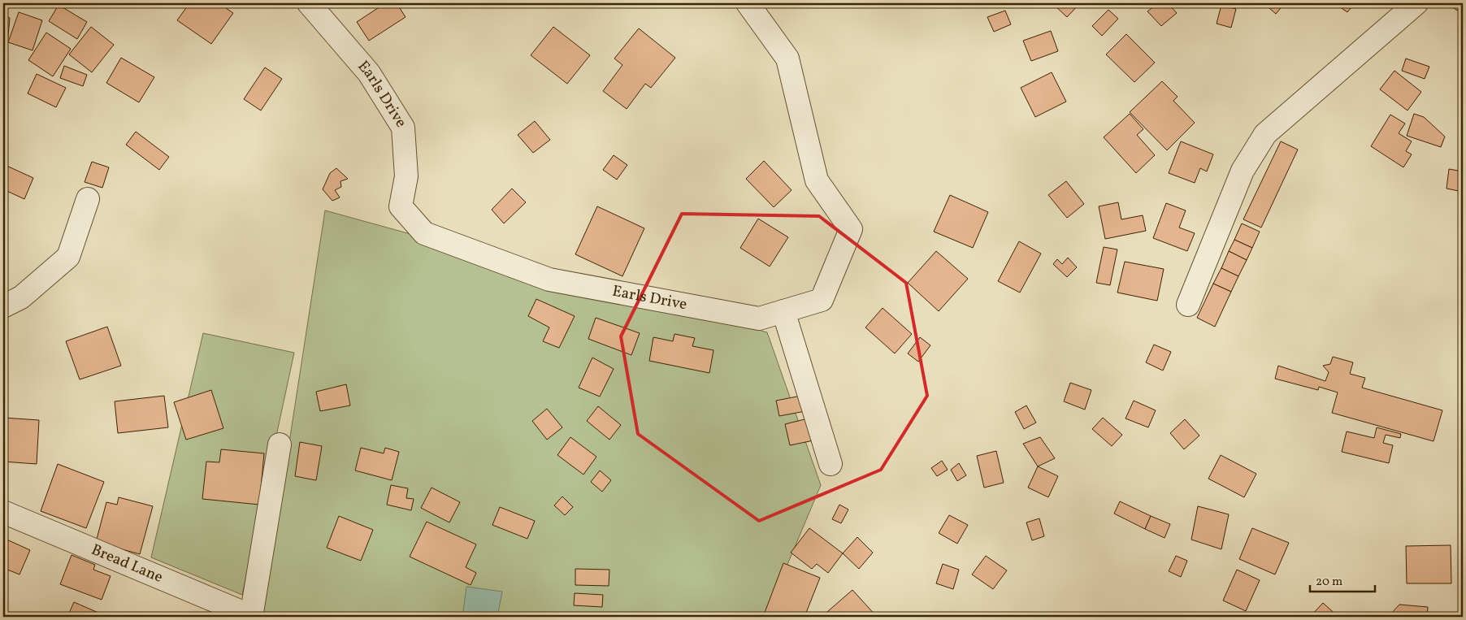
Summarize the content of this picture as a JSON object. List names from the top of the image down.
{
  "streets": {
    "street": ["Earls Drive", "Bread Lane"]
  },
  "scale_bar": "20 m"
}
